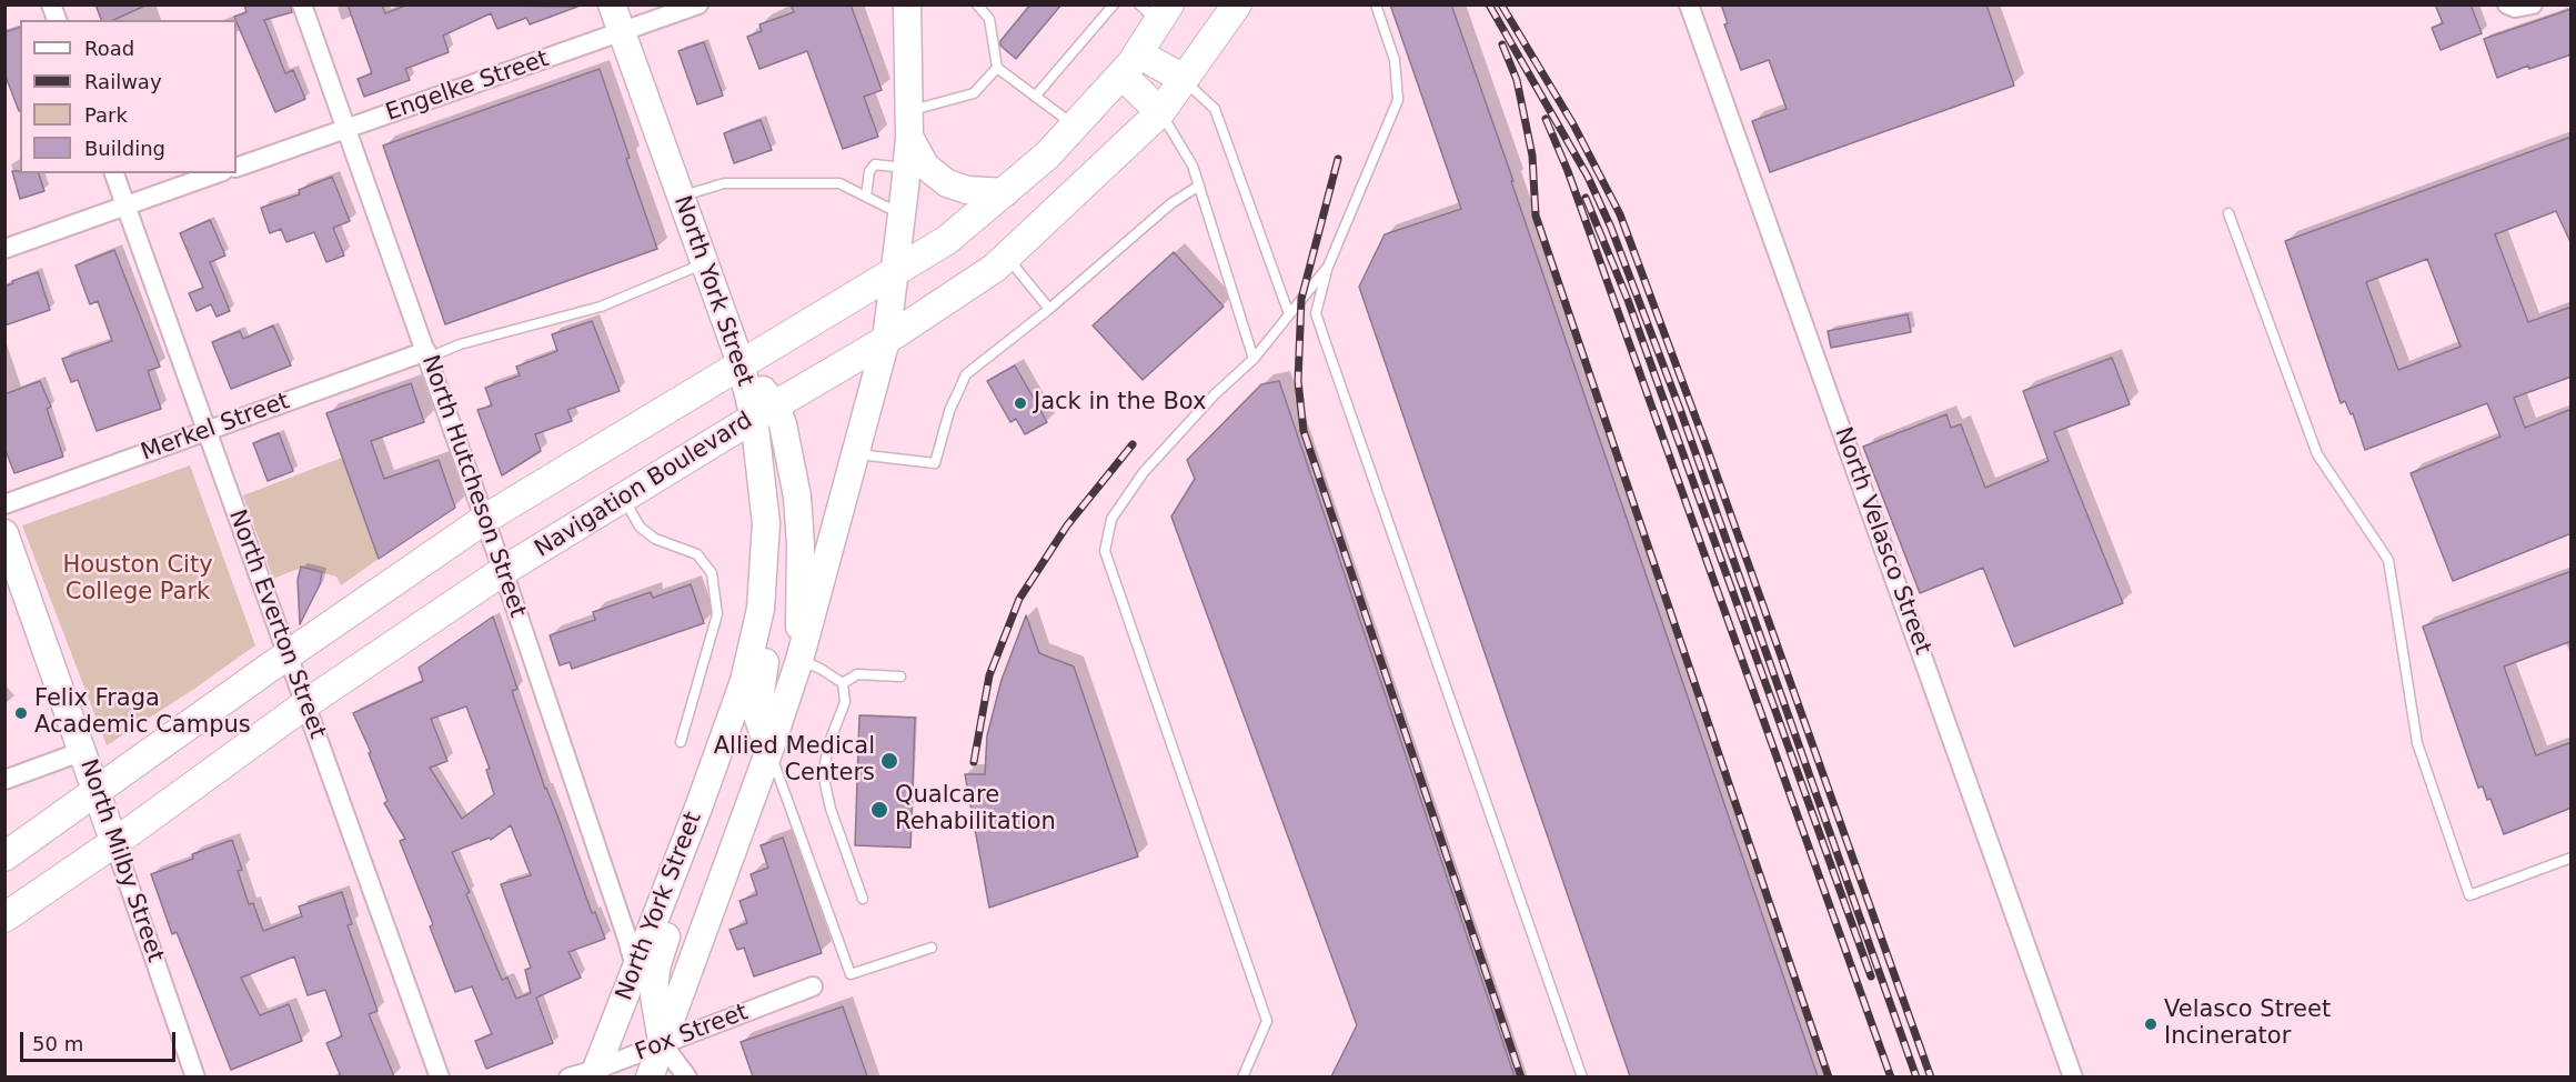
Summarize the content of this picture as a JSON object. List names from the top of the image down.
{
  "streets": {
    "main road": ["North York Street", "Navigation Boulevard", "North Milby Street"],
    "street": [
      "Engelke Street",
      "Merkel Street",
      "North Hutcheson Street",
      "North Velasco Street",
      "North Everton Street",
      "Fox Street"
    ]
  },
  "crossings": [
    ["Engelke Street", "North York Street"],
    ["Engelke Street", "North Hutcheson Street"],
    ["North York Street", "Navigation Boulevard"],
    ["North York Street", "North Hutcheson Street"],
    ["North York Street", "Fox Street"],
    ["Merkel Street", "North Hutcheson Street"],
    ["Merkel Street", "North Everton Street"],
    ["Navigation Boulevard", "North Hutcheson Street"],
    ["Navigation Boulevard", "North Everton Street"],
    ["Navigation Boulevard", "North Milby Street"]
  ],
  "parks": ["Houston City College Park"],
  "places": [
    "Jack in the Box",
    "Felix Fraga Academic Campus",
    "Allied Medical Centers",
    "Qualcare Rehabilitation",
    "Velasco Street Incinerator"
  ],
  "legend": [
    "Road",
    "Railway",
    "Park",
    "Building"
  ],
  "scale_bar": "50 m"
}
